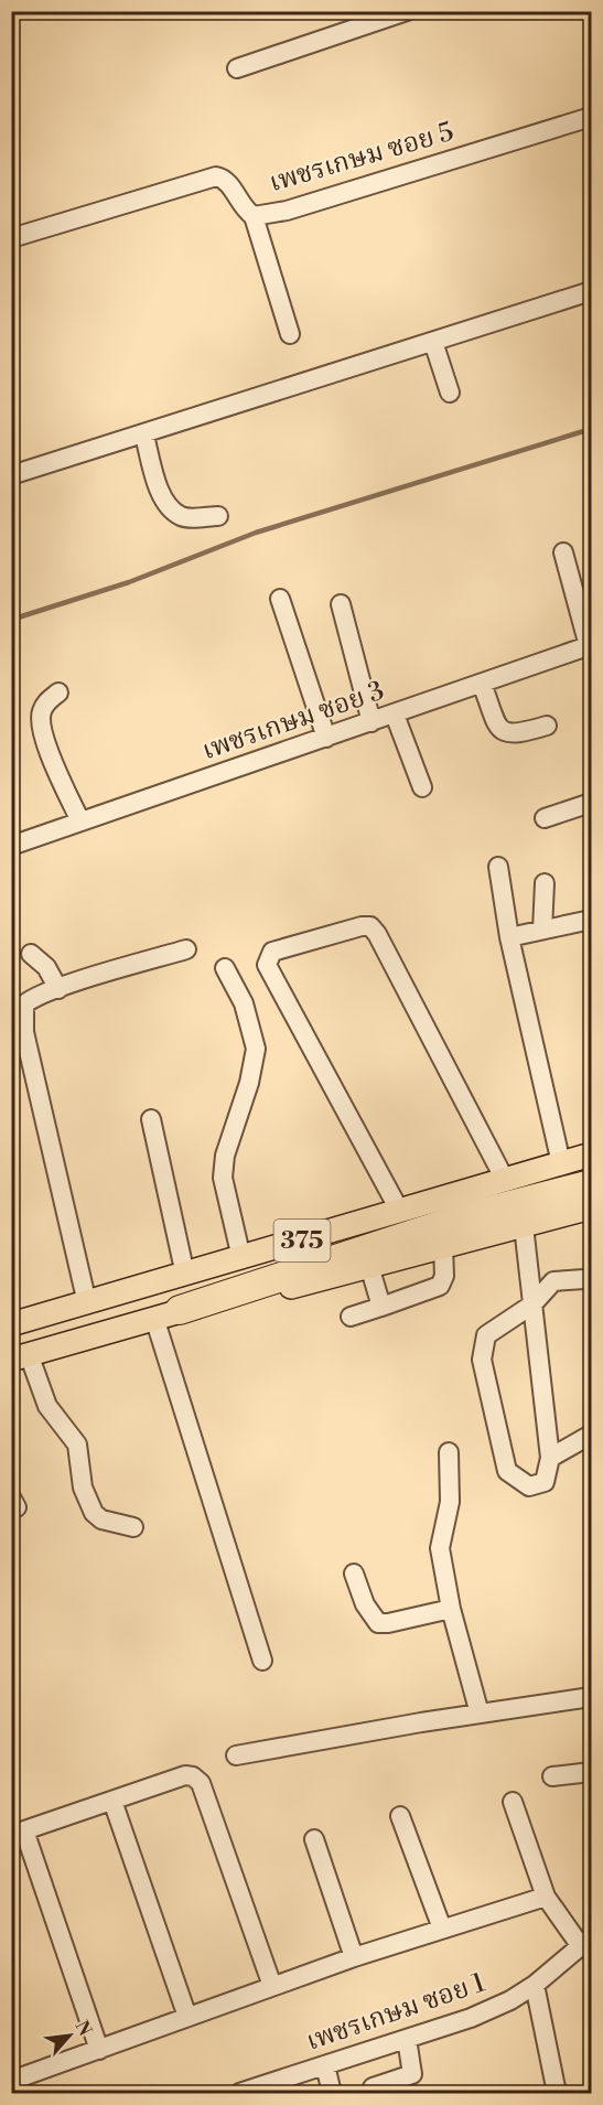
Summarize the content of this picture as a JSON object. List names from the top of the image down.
{
  "streets": {
    "main road": ["375"],
    "street": ["เพชรเกษม ซอย 5", "เพชรเกษม ซอย 3", "เพชรเกษม ซอย 1"]
  },
  "north": "top right"
}
